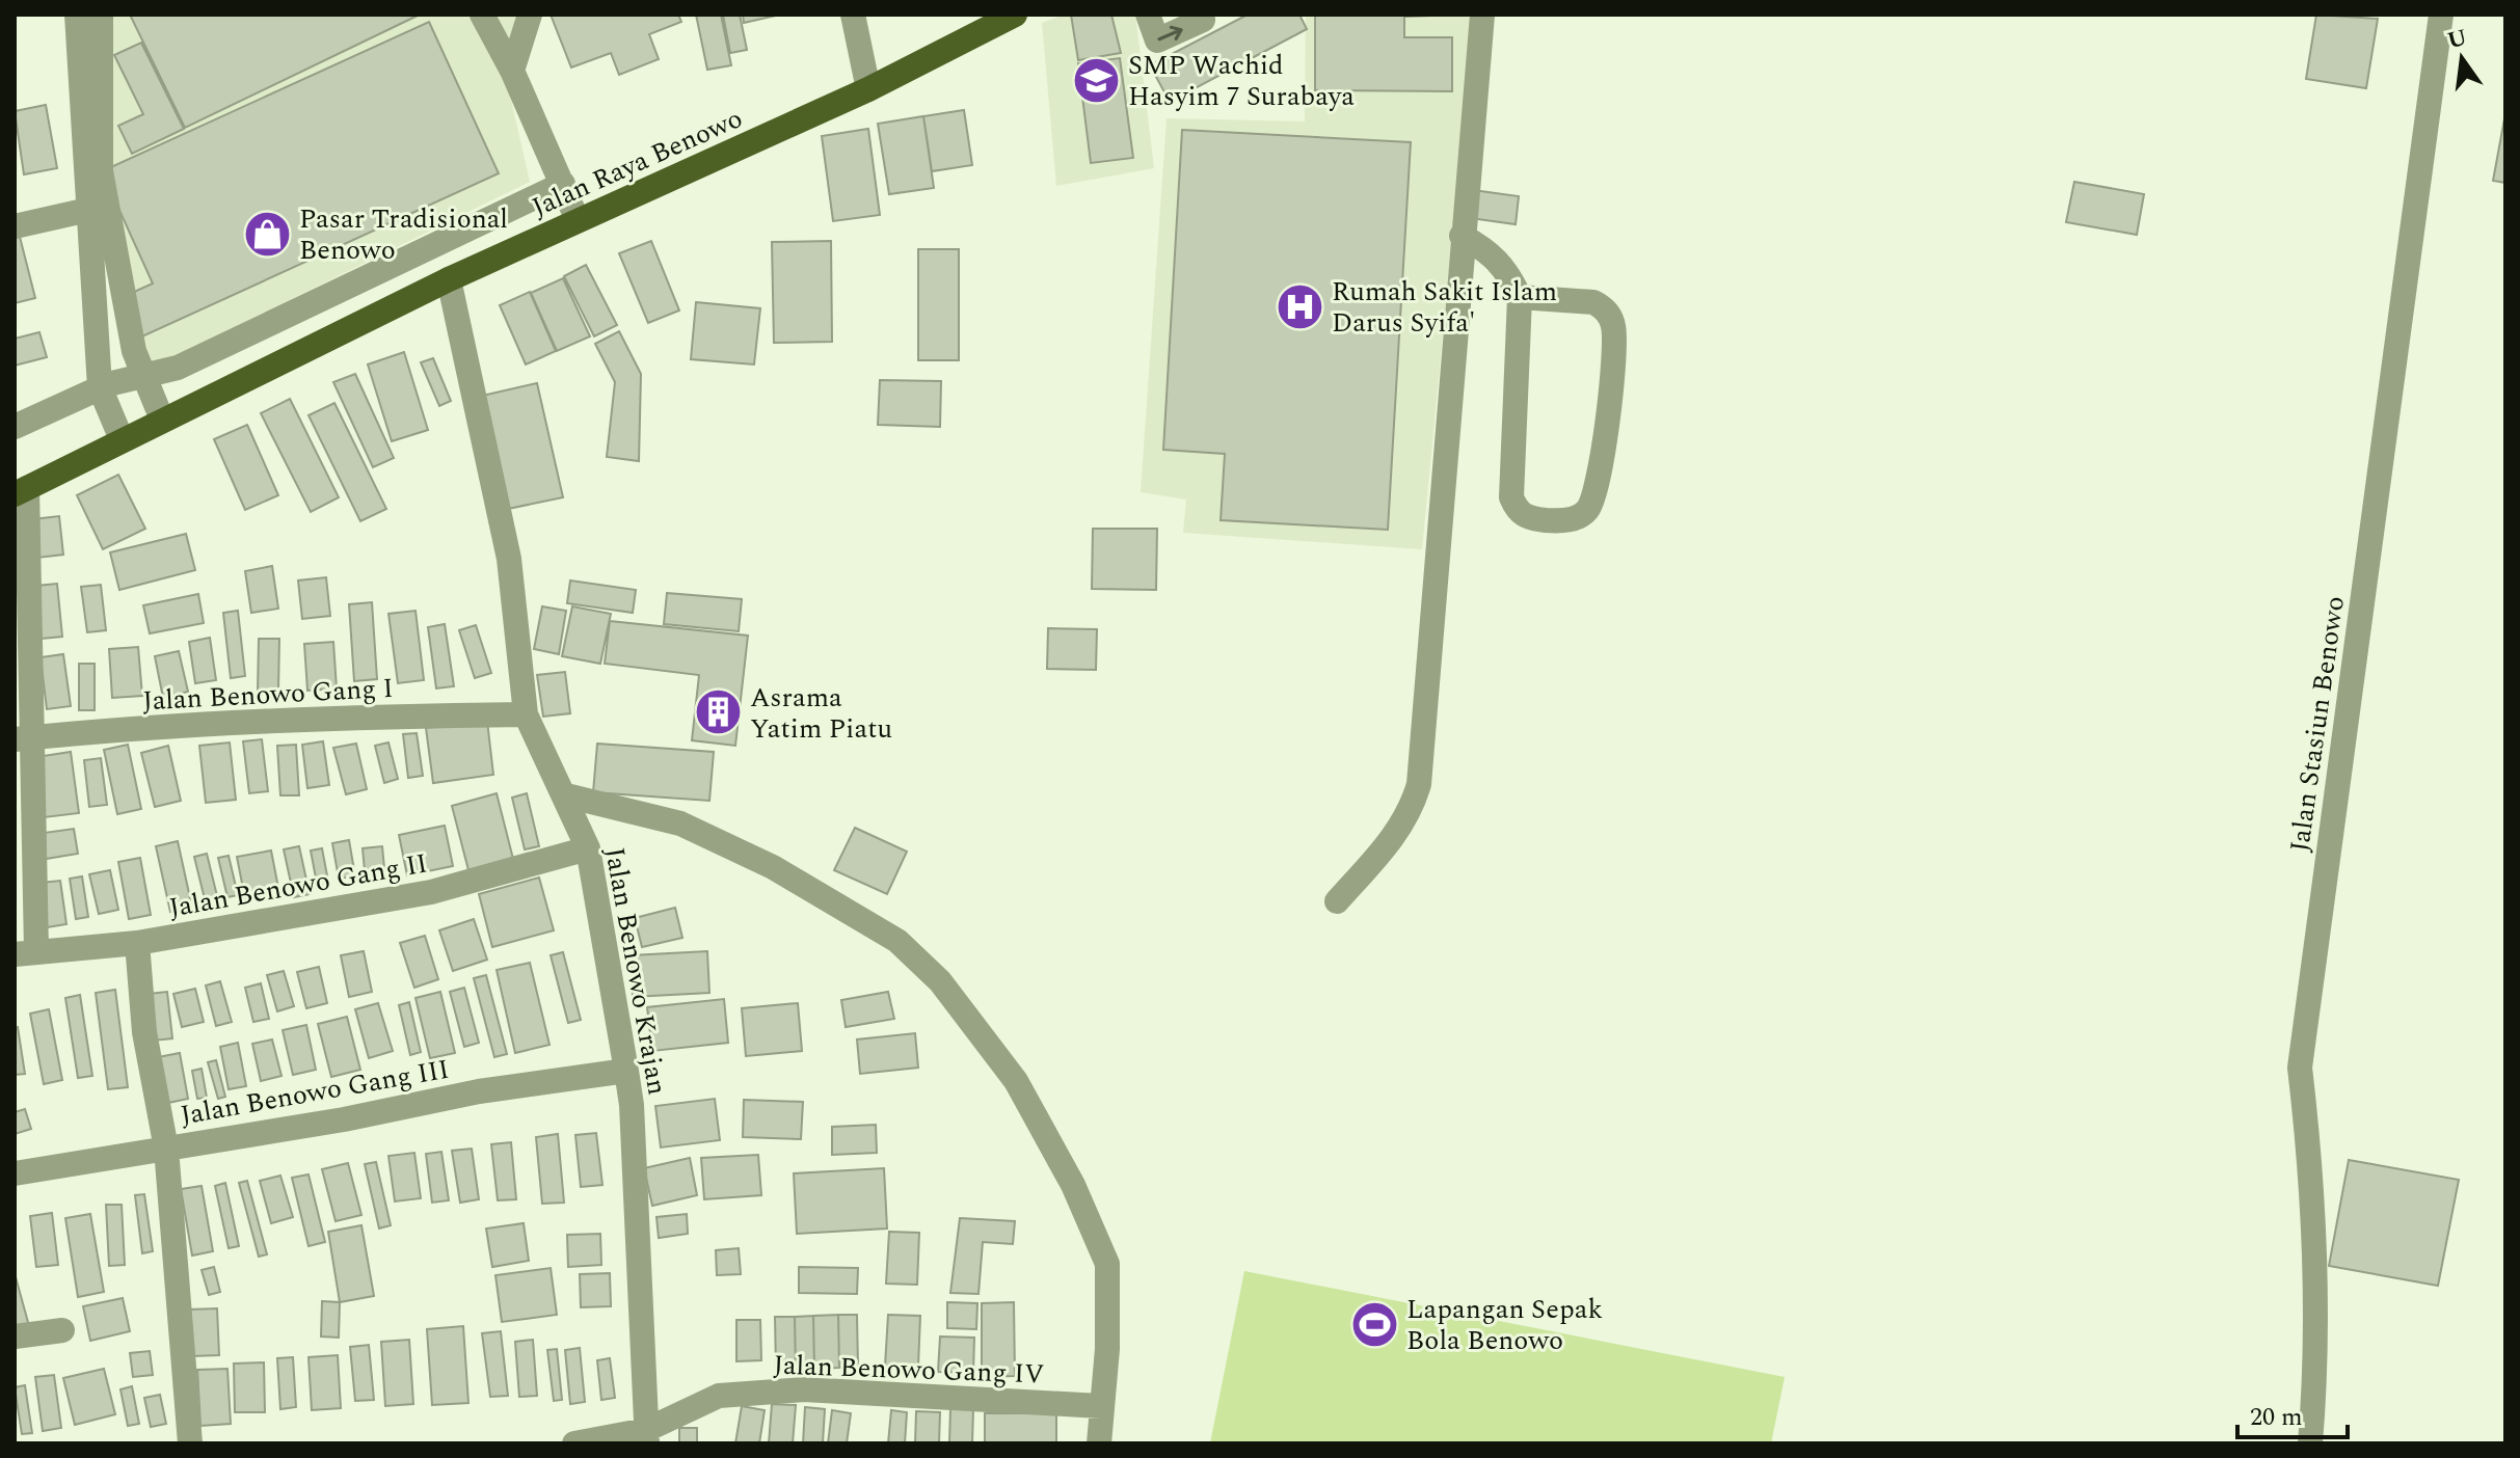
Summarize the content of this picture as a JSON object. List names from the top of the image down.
{
  "streets": {
    "main road": ["Jalan Raya Benowo"],
    "street": [
      "Jalan Benowo Gang I",
      "Jalan Stasiun Benowo",
      "Jalan Benowo Gang II",
      "Jalan Benowo Krajan",
      "Jalan Benowo Gang III",
      "Jalan Benowo Gang IV"
    ]
  },
  "crossings": [
    ["Jalan Raya Benowo", "Jalan Benowo Krajan"],
    ["Jalan Benowo Gang I", "Jalan Benowo Krajan"],
    ["Jalan Benowo Gang II", "Jalan Benowo Krajan"],
    ["Jalan Benowo Krajan", "Jalan Benowo Gang III"],
    ["Jalan Benowo Krajan", "Jalan Benowo Gang IV"]
  ],
  "places": {
    "school or university": ["SMP Wachid Hasyim 7 Surabaya"],
    "shop": ["Pasar Tradisional Benowo"],
    "hospital": ["Rumah Sakit Islam Darus Syifa'"],
    "building": ["Asrama Yatim Piatu"],
    "sports": ["Lapangan Sepak Bola Benowo"]
  },
  "scale_bar": "20 m",
  "north": "top"
}
